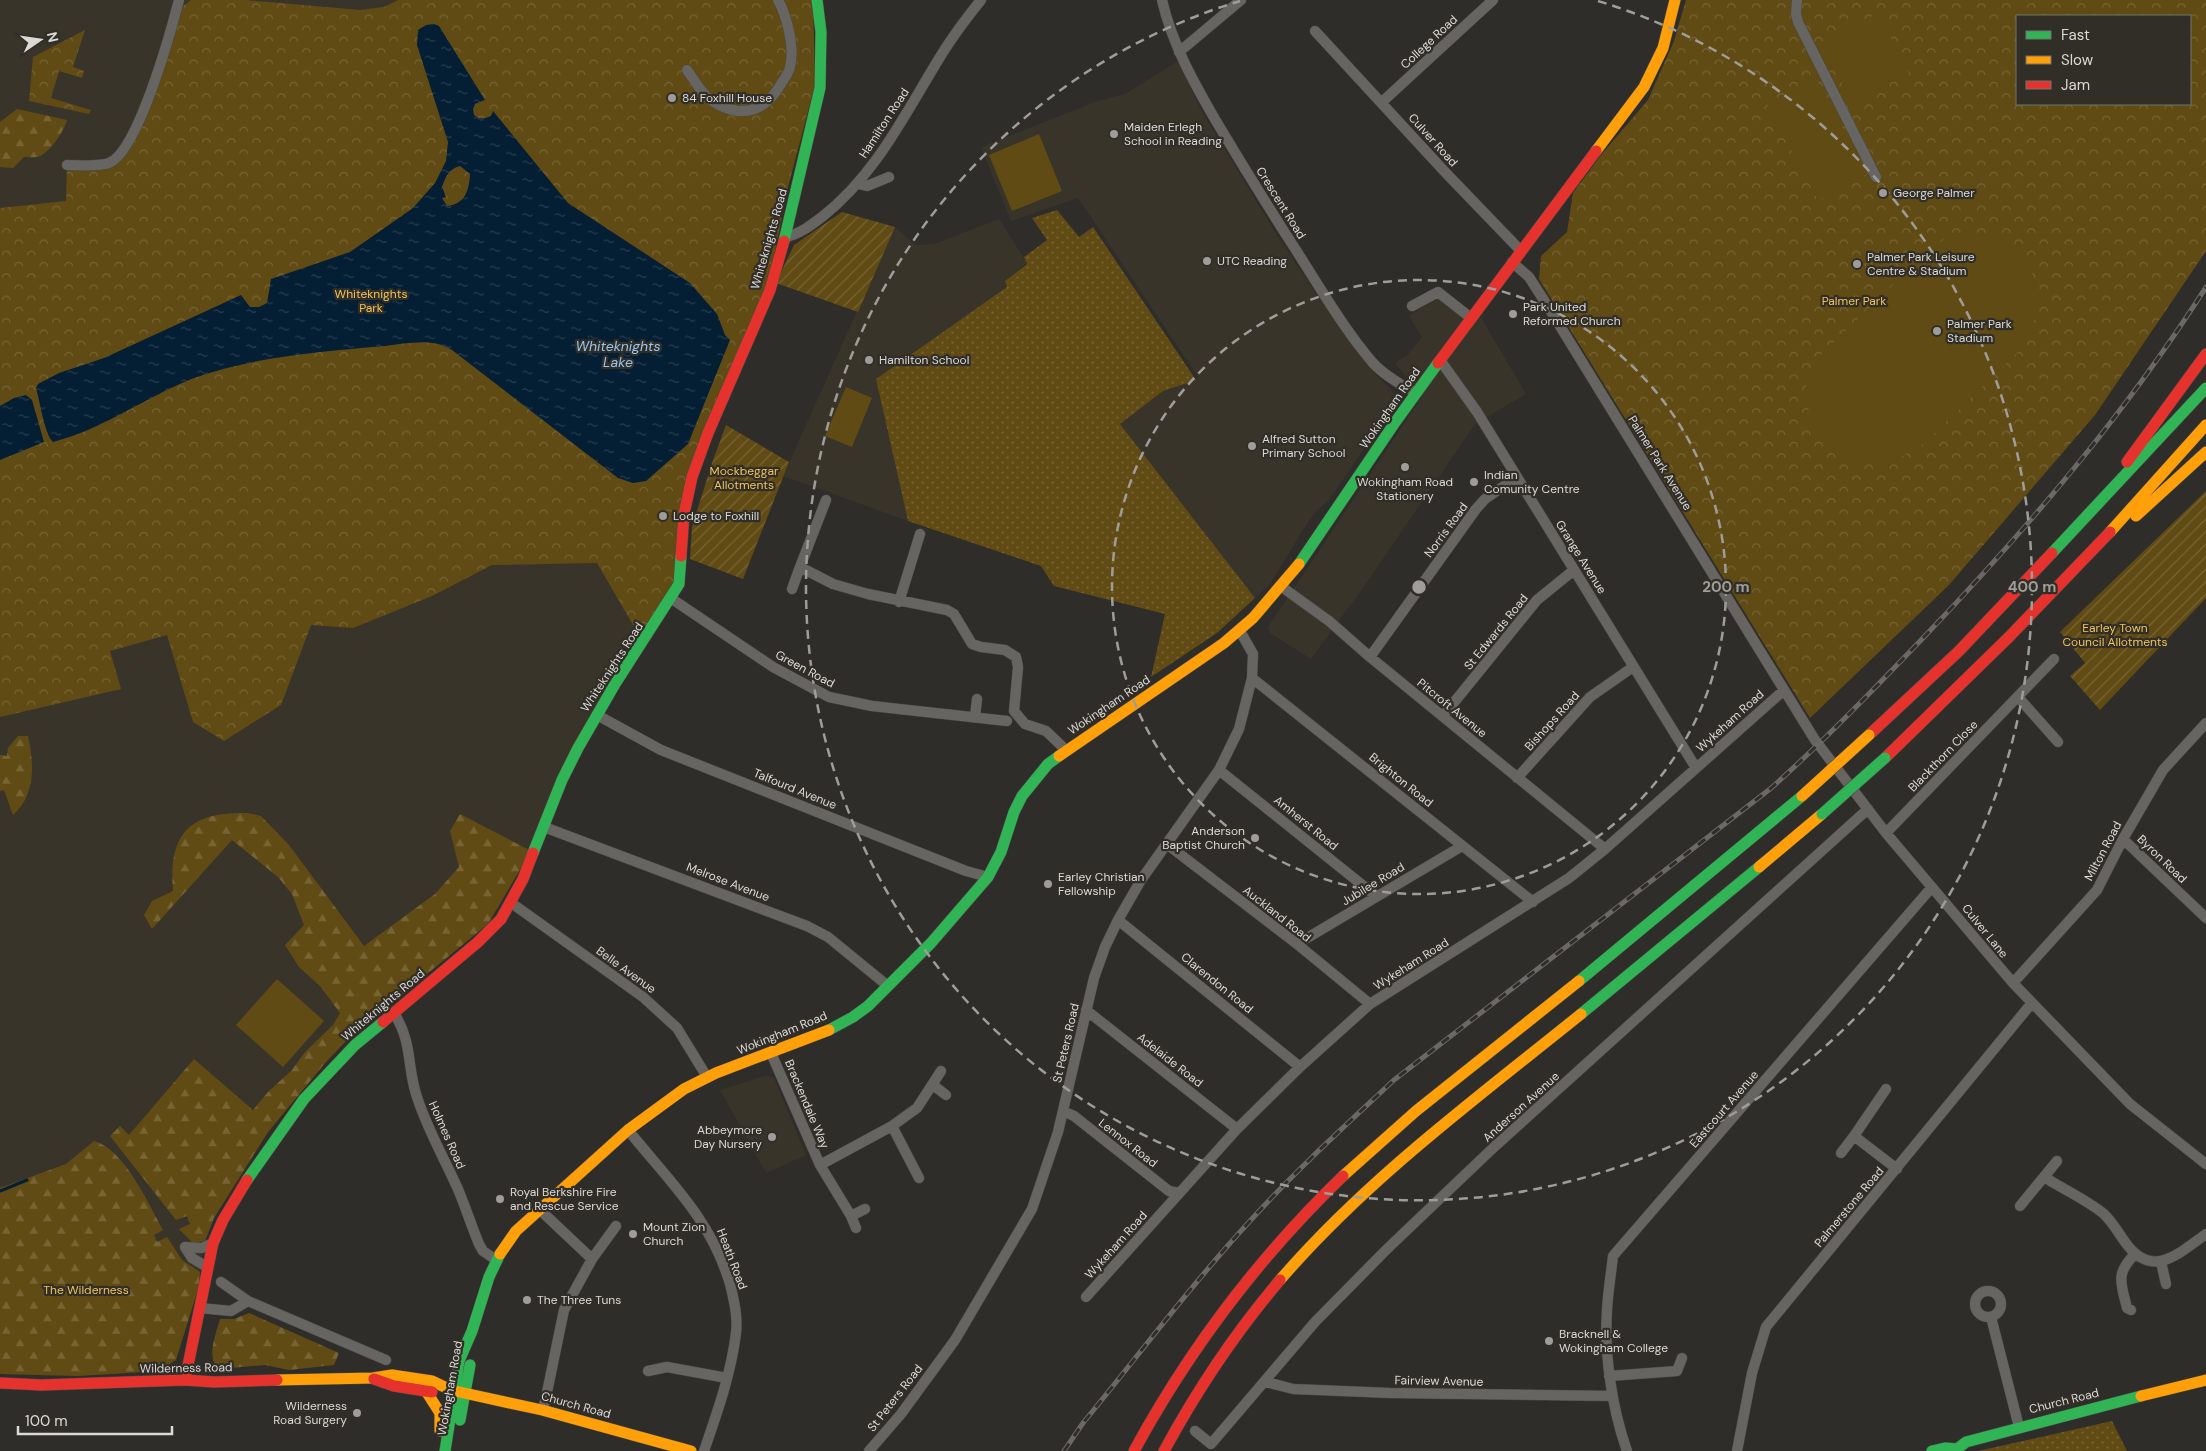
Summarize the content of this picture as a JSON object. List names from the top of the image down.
{
  "streets": {
    "main road": [
      "Whiteknights Road",
      "Wokingham Road",
      "Wilderness Road",
      "Church Road"
    ],
    "street": [
      "College Road",
      "Hamilton Road",
      "Culver Road",
      "Crescent Road",
      "Palmer Park Avenue",
      "Norris Road",
      "Grange Avenue",
      "St Edwards Road",
      "Green Road",
      "Pitcroft Avenue",
      "Bishops Road",
      "Wykeham Road",
      "Blackthorn Close",
      "Brighton Road",
      "Talfourd Avenue",
      "Amherst Road",
      "Milton Road",
      "Byron Road",
      "Melrose Avenue",
      "Jubilee Road",
      "Auckland Road",
      "Culver Lane",
      "Belle Avenue",
      "Clarendon Road",
      "St Peters Road",
      "Adelaide Road",
      "Brackendale Way",
      "Anderson Avenue",
      "Eastcourt Avenue",
      "Holmes Road",
      "Lennox Road",
      "Palmerstone Road",
      "Heath Road",
      "Fairview Avenue"
    ]
  },
  "crossings": [
    ["College Road", "Culver Road"],
    ["Hamilton Road", "Whiteknights Road"],
    ["Culver Road", "Wokingham Road"],
    ["Crescent Road", "Wokingham Road"],
    ["Whiteknights Road", "Green Road"],
    ["Whiteknights Road", "Talfourd Avenue"],
    ["Whiteknights Road", "Melrose Avenue"],
    ["Whiteknights Road", "Belle Avenue"],
    ["Whiteknights Road", "Holmes Road"],
    ["Whiteknights Road", "Wilderness Road"],
    ["Wokingham Road", "Palmer Park Avenue"],
    ["Wokingham Road", "Grange Avenue"],
    ["Wokingham Road", "Pitcroft Avenue"],
    ["Wokingham Road", "Talfourd Avenue"],
    ["Wokingham Road", "Melrose Avenue"],
    ["Wokingham Road", "Belle Avenue"],
    ["Wokingham Road", "St Peters Road"],
    ["Wokingham Road", "Brackendale Way"],
    ["Wokingham Road", "Holmes Road"],
    ["Wokingham Road", "Heath Road"],
    ["Wokingham Road", "Wilderness Road"],
    ["Wokingham Road", "Church Road"],
    ["Palmer Park Avenue", "Wykeham Road"],
    ["Palmer Park Avenue", "Culver Lane"],
    ["Norris Road", "Grange Avenue"],
    ["Norris Road", "Pitcroft Avenue"],
    ["Grange Avenue", "St Edwards Road"],
    ["Grange Avenue", "Bishops Road"],
    ["Grange Avenue", "Wykeham Road"],
    ["St Edwards Road", "Pitcroft Avenue"],
    ["Pitcroft Avenue", "Bishops Road"],
    ["Pitcroft Avenue", "Wykeham Road"],
    ["Wykeham Road", "Brighton Road"],
    ["Wykeham Road", "Auckland Road"],
    ["Wykeham Road", "Culver Lane"],
    ["Wykeham Road", "Clarendon Road"],
    ["Wykeham Road", "Adelaide Road"],
    ["Wykeham Road", "Lennox Road"],
    ["Blackthorn Close", "Culver Lane"],
    ["Brighton Road", "Jubilee Road"],
    ["Brighton Road", "St Peters Road"],
    ["Amherst Road", "Jubilee Road"],
    ["Amherst Road", "St Peters Road"],
    ["Milton Road", "Byron Road"],
    ["Milton Road", "Culver Lane"],
    ["Jubilee Road", "Auckland Road"],
    ["Auckland Road", "St Peters Road"],
    ["Culver Lane", "Anderson Avenue"],
    ["Culver Lane", "Eastcourt Avenue"],
    ["Culver Lane", "Palmerstone Road"],
    ["Clarendon Road", "St Peters Road"],
    ["St Peters Road", "Adelaide Road"],
    ["St Peters Road", "Lennox Road"],
    ["Anderson Avenue", "Fairview Avenue"],
    ["Eastcourt Avenue", "Fairview Avenue"],
    ["Wilderness Road", "Church Road"]
  ],
  "water": ["Whiteknights Lake"],
  "parks": [
    "Whiteknights Park",
    "Palmer Park",
    "Mockbeggar Allotments",
    "Earley Town Council Allotments",
    "The Wilderness"
  ],
  "places": [
    "84 Foxhill House",
    "Maiden Erlegh School in Reading",
    "George Palmer",
    "UTC Reading",
    "Palmer Park Leisure Centre & Stadium",
    "Park United Reformed Church",
    "Palmer Park Stadium",
    "Hamilton School",
    "Alfred Sutton Primary School",
    "Wokingham Road Stationery",
    "Indian Comunity Centre",
    "Lodge to Foxhill",
    "Anderson Baptist Church",
    "Earley Christian Fellowship",
    "Abbeymore Day Nursery",
    "Royal Berkshire Fire and Rescue Service",
    "Mount Zion Church",
    "The Three Tuns",
    "Bracknell & Wokingham College",
    "Wilderness Road Surgery"
  ],
  "legend": ["Fast", "Slow", "Jam"],
  "scale_bar": "100 m",
  "north": "right",
  "rings": ["200 m", "400 m"]
}
